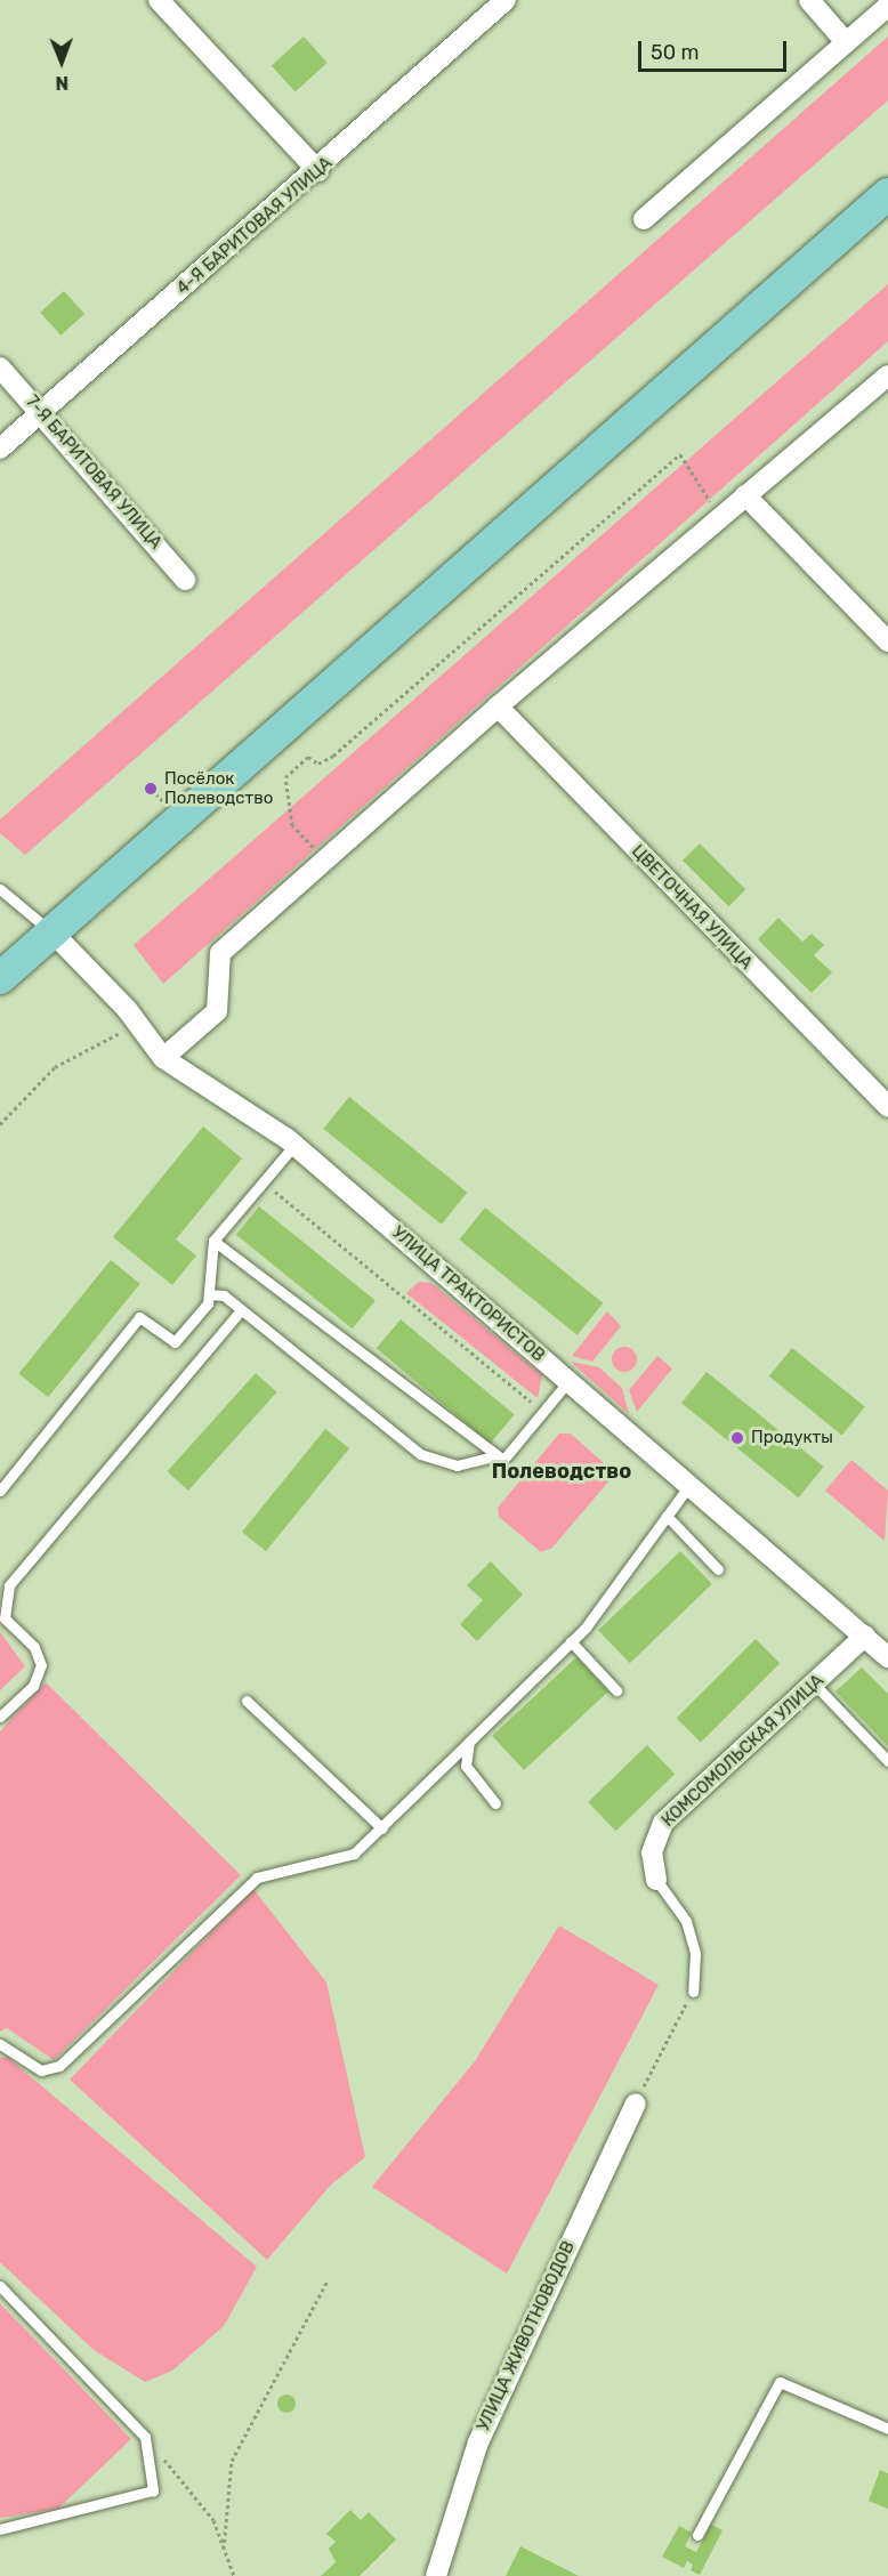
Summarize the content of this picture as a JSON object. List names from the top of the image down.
{
  "streets": {
    "street": [
      "4-Я БАРИТОВАЯ УЛИЦА",
      "7-Я БАРИТОВАЯ УЛИЦА",
      "ЦВЕТОЧНАЯ УЛИЦА",
      "УЛИЦА ТРАКТОРИСТОВ",
      "КОМСОМОЛЬСКАЯ УЛИЦА",
      "УЛИЦА ЖИВОТНОВОДОВ"
    ]
  },
  "crossings": [
    ["4-Я БАРИТОВАЯ УЛИЦА", "7-Я БАРИТОВАЯ УЛИЦА"],
    ["УЛИЦА ТРАКТОРИСТОВ", "КОМСОМОЛЬСКАЯ УЛИЦА"]
  ],
  "districts": ["Полеводство"],
  "places": ["Посёлок Полеводство", "Продукты"],
  "scale_bar": "50 m",
  "north": "bottom"
}
